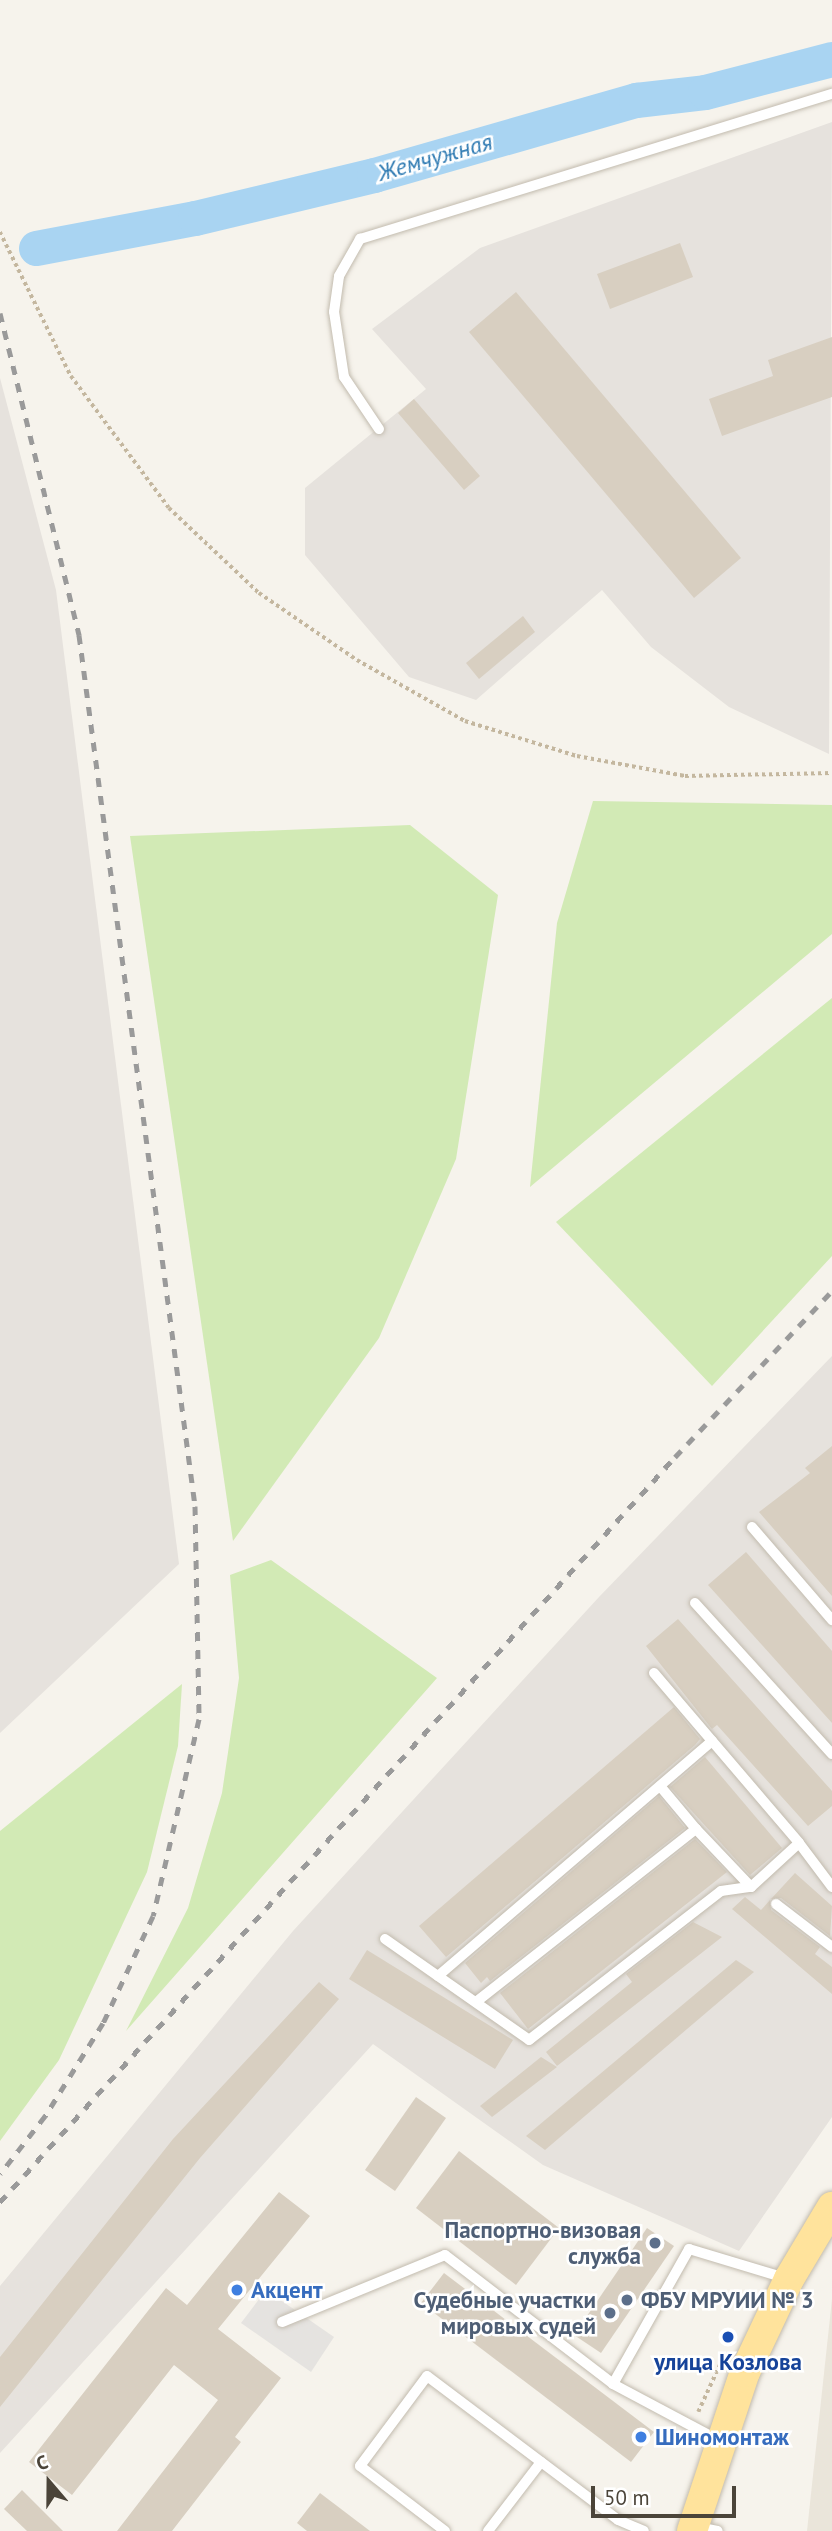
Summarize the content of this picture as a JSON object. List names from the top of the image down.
{
  "water": ["Жемчужная"],
  "places": [
    "Паспортно-визовая служба",
    "Акцент",
    "ФБУ МРУИИ № 3",
    "Судебные участки мировых судей",
    "улица Козлова",
    "Шиномонтаж"
  ],
  "scale_bar": "50 m",
  "north": "top"
}
